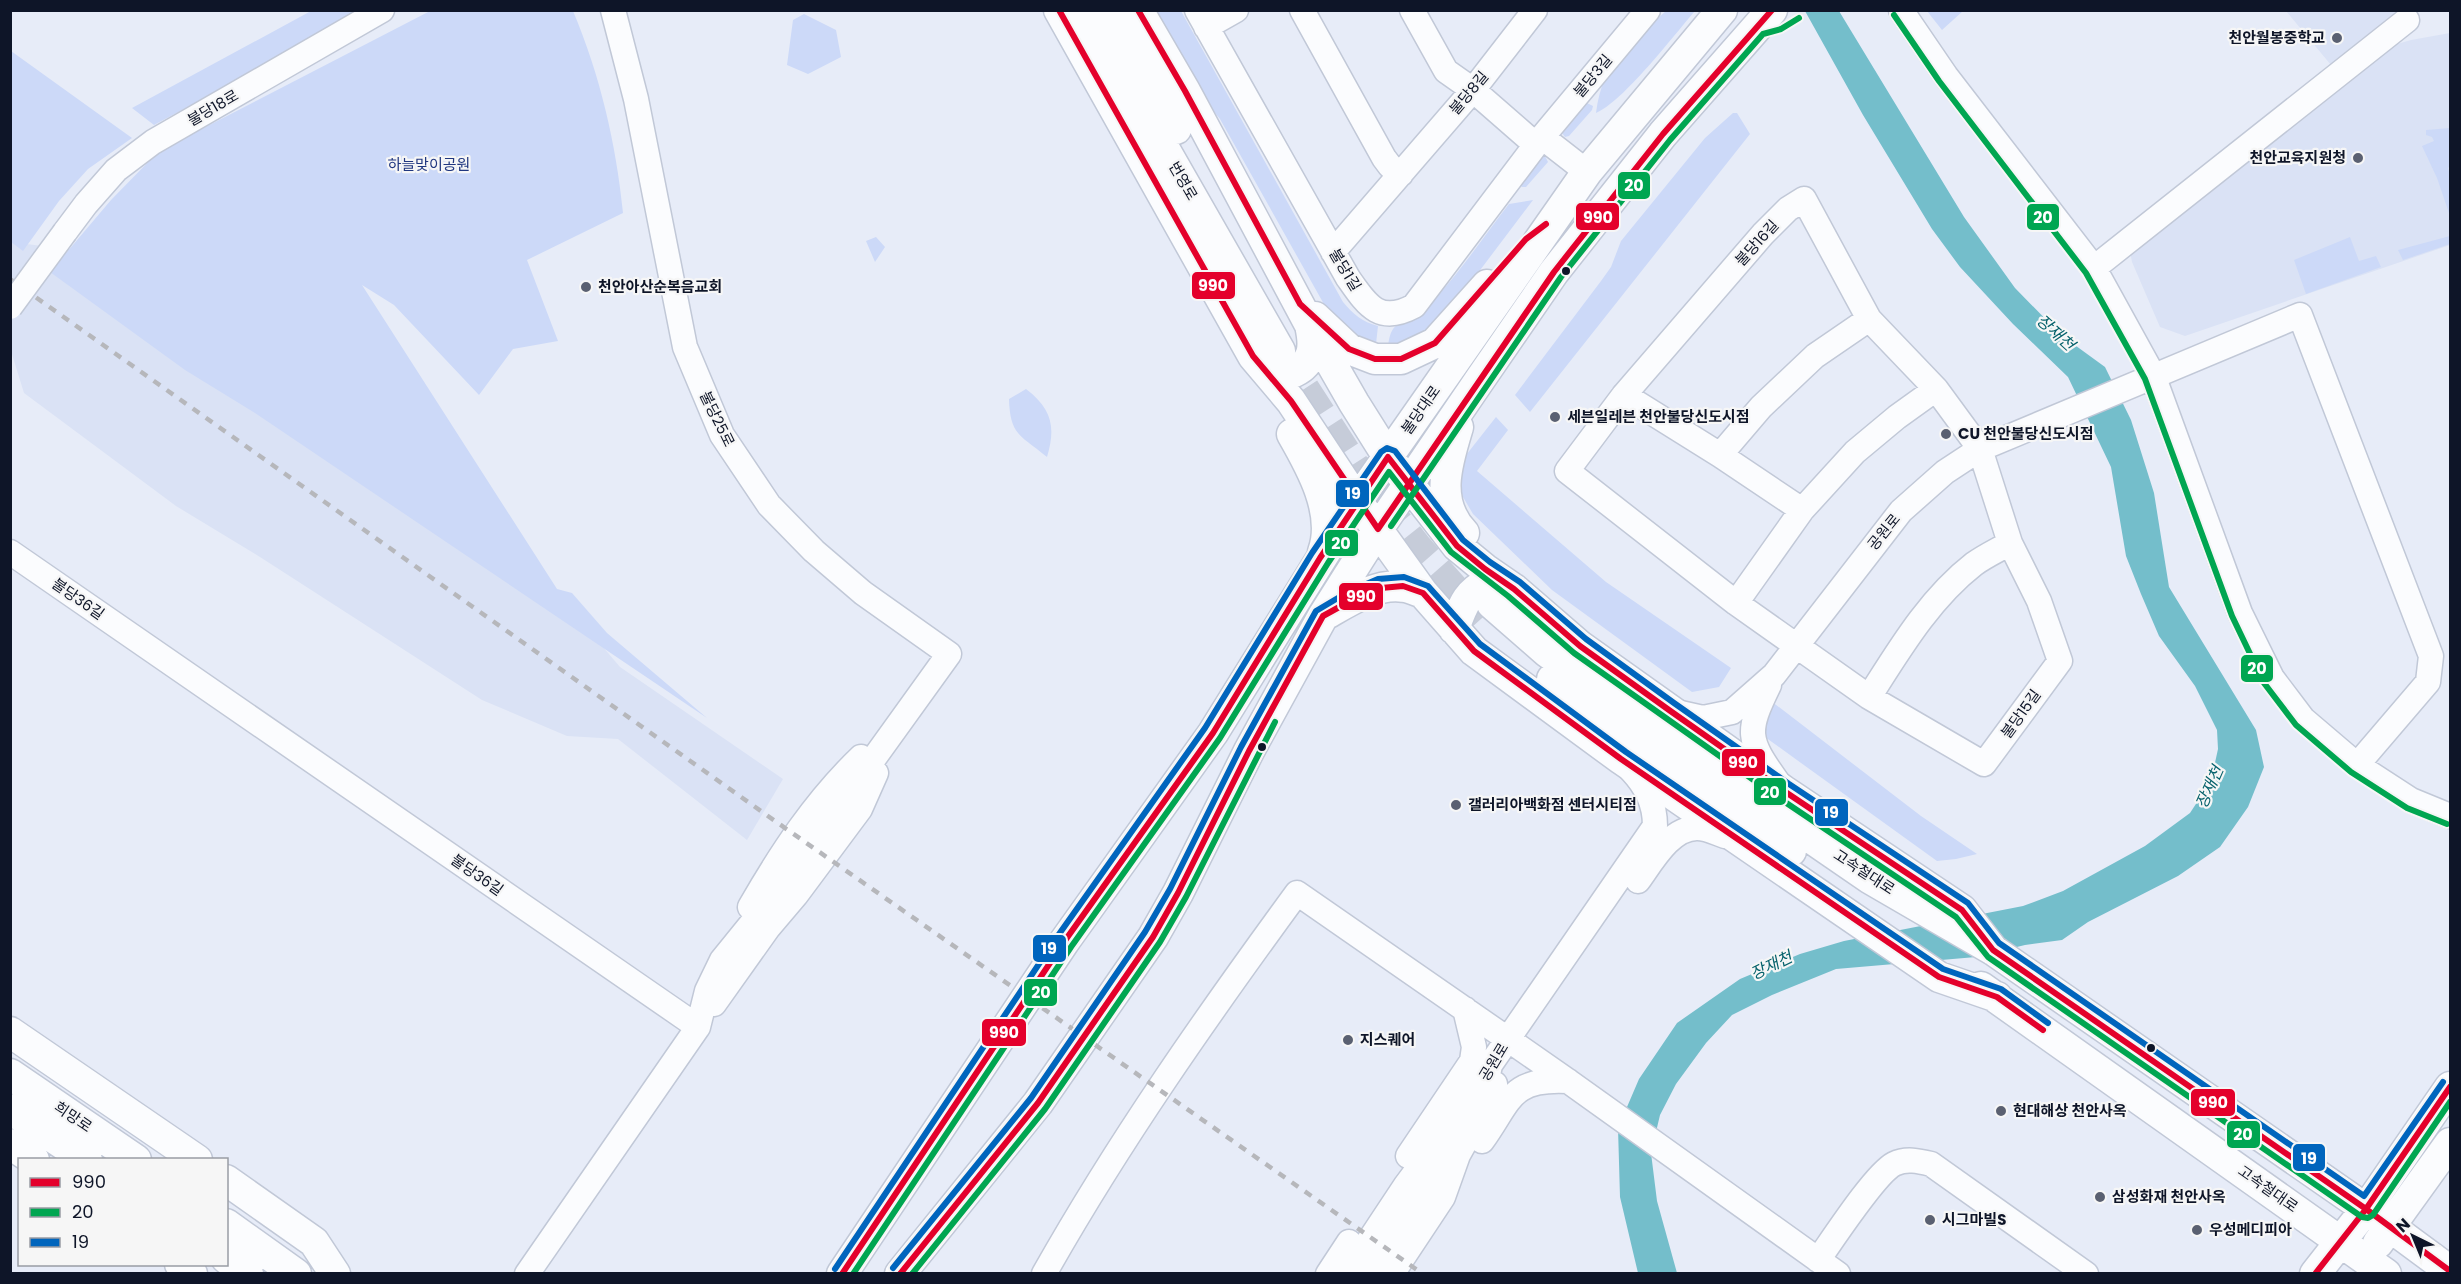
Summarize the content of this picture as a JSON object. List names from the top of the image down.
{
  "streets": {
    "main road": [
      "번영로",
      "불당대로",
      "고속철대로",
      "희망로"
    ],
    "street": [
      "불당3길",
      "불당8길",
      "불당18로",
      "불당16길",
      "불당1길",
      "불당25로",
      "공원로",
      "불당36길",
      "불당15길"
    ]
  },
  "crossings": [
    ["불당3길", "불당1길"],
    ["불당8길", "불당1길"],
    ["불당16길", "공원로"],
    ["불당16길", "불당15길"],
    ["공원로", "불당15길"]
  ],
  "water": ["장재천"],
  "parks": ["하늘맞이공원"],
  "places": [
    "천안월봉중학교",
    "천안교육지원청",
    "천안아산순복음교회",
    "세븐일레븐 천안불당신도시점",
    "CU 천안불당신도시점",
    "갤러리아백화점 센터시티점",
    "지스퀘어",
    "현대해상 천안사옥",
    "삼성화재 천안사옥",
    "시그마빌S",
    "우성메디피아"
  ],
  "lines": ["transit line 990", "transit line 20", "transit line 19"],
  "legend": ["990", "20", "19"],
  "north": "top left"
}
